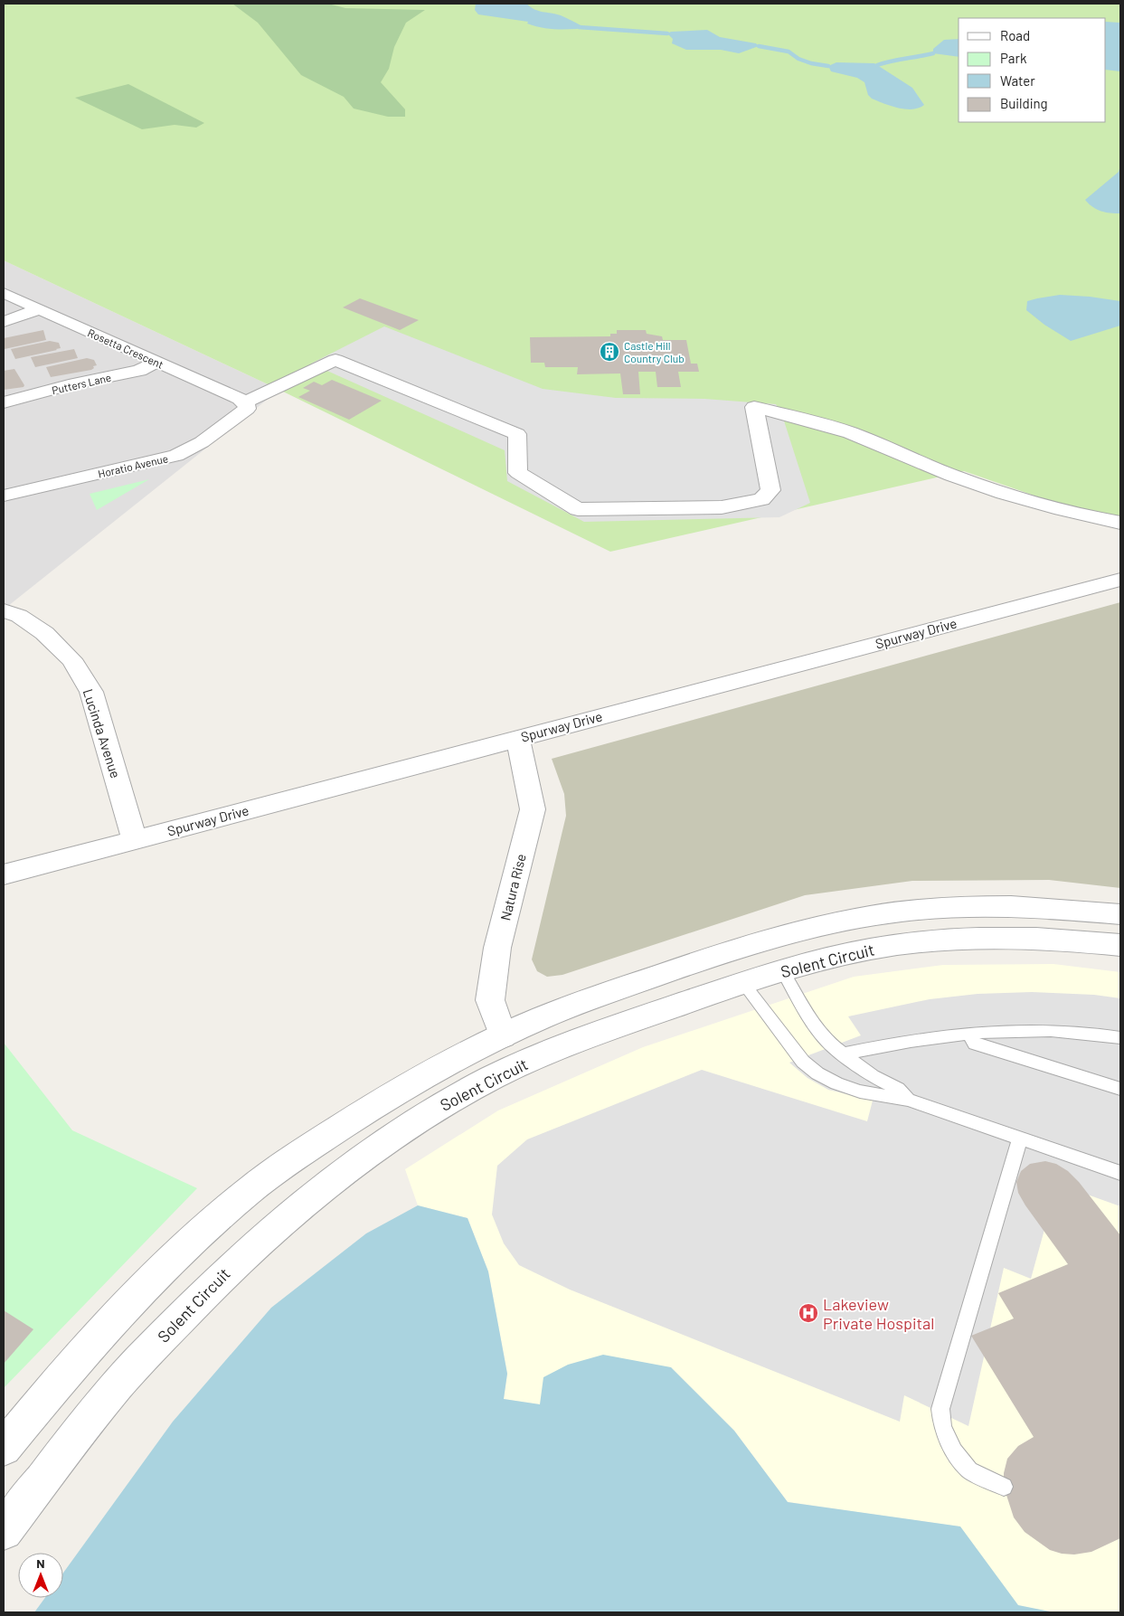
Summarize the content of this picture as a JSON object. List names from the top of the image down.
{
  "streets": {
    "street": [
      "Rosetta Crescent",
      "Putters Lane",
      "Horatio Avenue",
      "Spurway Drive",
      "Lucinda Avenue",
      "Natura Rise",
      "Solent Circuit"
    ]
  },
  "crossings": [
    ["Rosetta Crescent", "Putters Lane"],
    ["Rosetta Crescent", "Horatio Avenue"],
    ["Spurway Drive", "Lucinda Avenue"],
    ["Spurway Drive", "Natura Rise"]
  ],
  "places": {
    "building": ["Castle Hill Country Club"],
    "hospital": ["Lakeview Private Hospital"]
  },
  "legend": [
    "Road",
    "Park",
    "Water",
    "Building"
  ],
  "north": "top"
}
